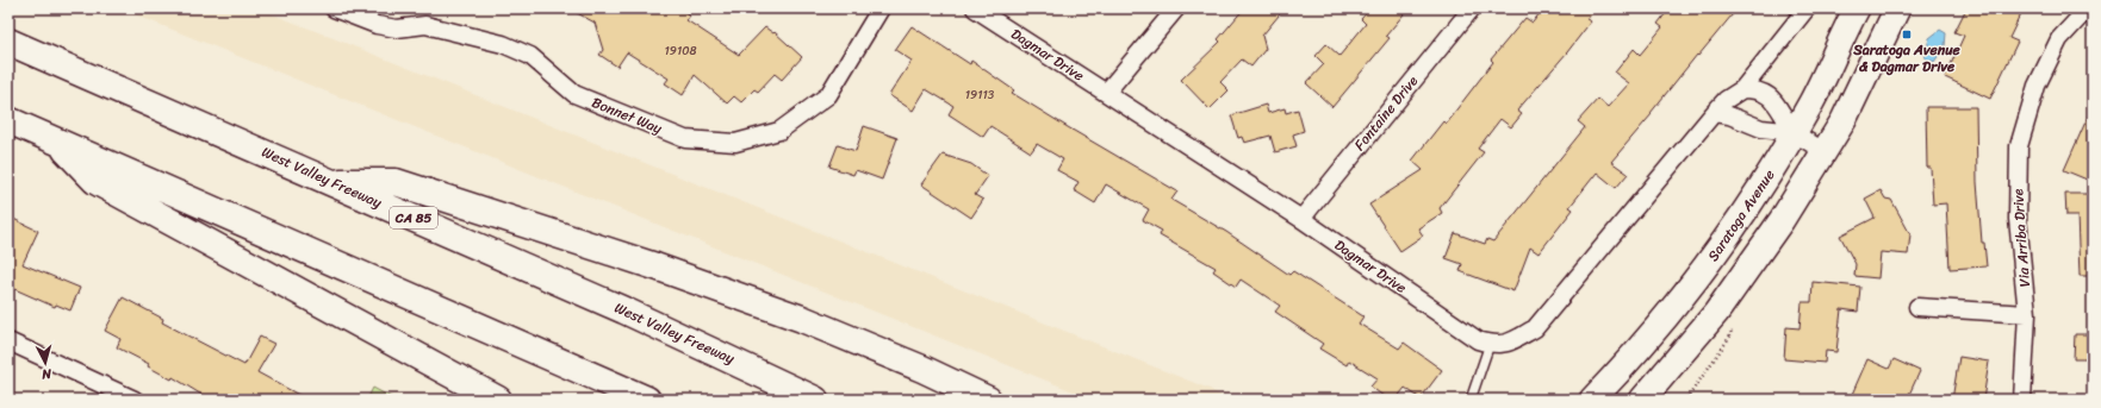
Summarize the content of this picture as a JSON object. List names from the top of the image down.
{
  "streets": {
    "highway": ["West Valley Freeway", "CA 85"],
    "main road": ["Saratoga Avenue"],
    "street": [
      "Dagmar Drive",
      "Fontaine Drive",
      "Bonnet Way",
      "Via Arriba Drive"
    ]
  },
  "crossings": [
    ["Dagmar Drive", "Fontaine Drive"]
  ],
  "places": {
    "transit": ["Saratoga Avenue & Dagmar Drive"]
  },
  "house_numbers": ["19108", "19113"],
  "north": "bottom"
}
